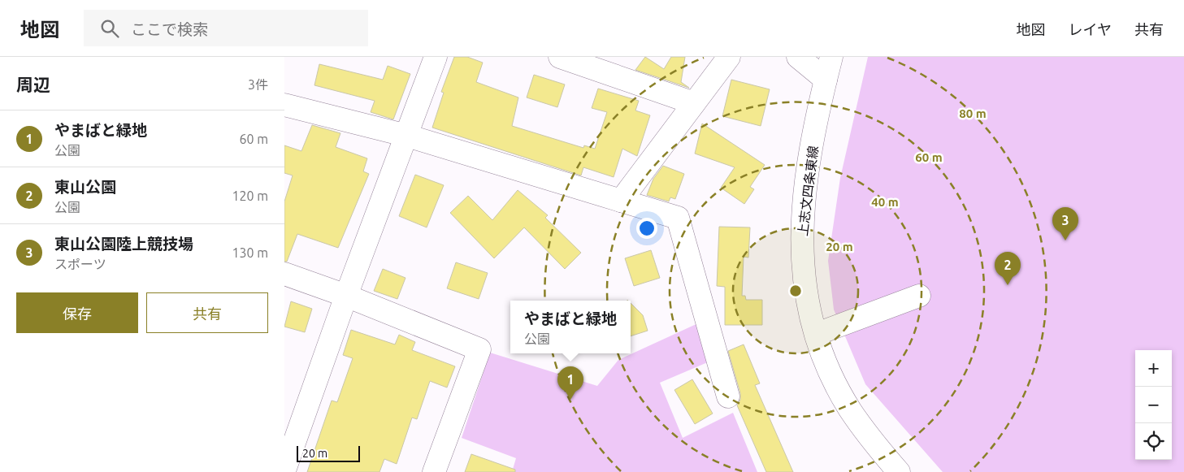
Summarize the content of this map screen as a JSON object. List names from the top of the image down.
{
  "streets": {
    "street": ["上志文四条東線"]
  },
  "scale_bar": "20 m",
  "page": {
    "header": "地図",
    "search": "ここで検索",
    "nav": ["地図", "レイヤ", "共有"],
    "heading": ["周辺", "3件"],
    "list": [
      {
        "mark": "1",
        "name": "やまばと緑地",
        "note": "公園",
        "value": "60 m"
      },
      {
        "mark": "2",
        "name": "東山公園",
        "note": "公園",
        "value": "120 m"
      },
      {
        "mark": "3",
        "name": "東山公園陸上競技場",
        "note": "スポーツ",
        "value": "130 m"
      }
    ],
    "pins": ["3", "2", "1"],
    "buttons": ["保存", "共有"],
    "popup": ["やまばと緑地", "公園"],
    "map_buttons": ["+", "−"],
    "scale": "20 m"
  },
  "rings": [
    "80 m",
    "60 m",
    "40 m",
    "20 m"
  ]
}
